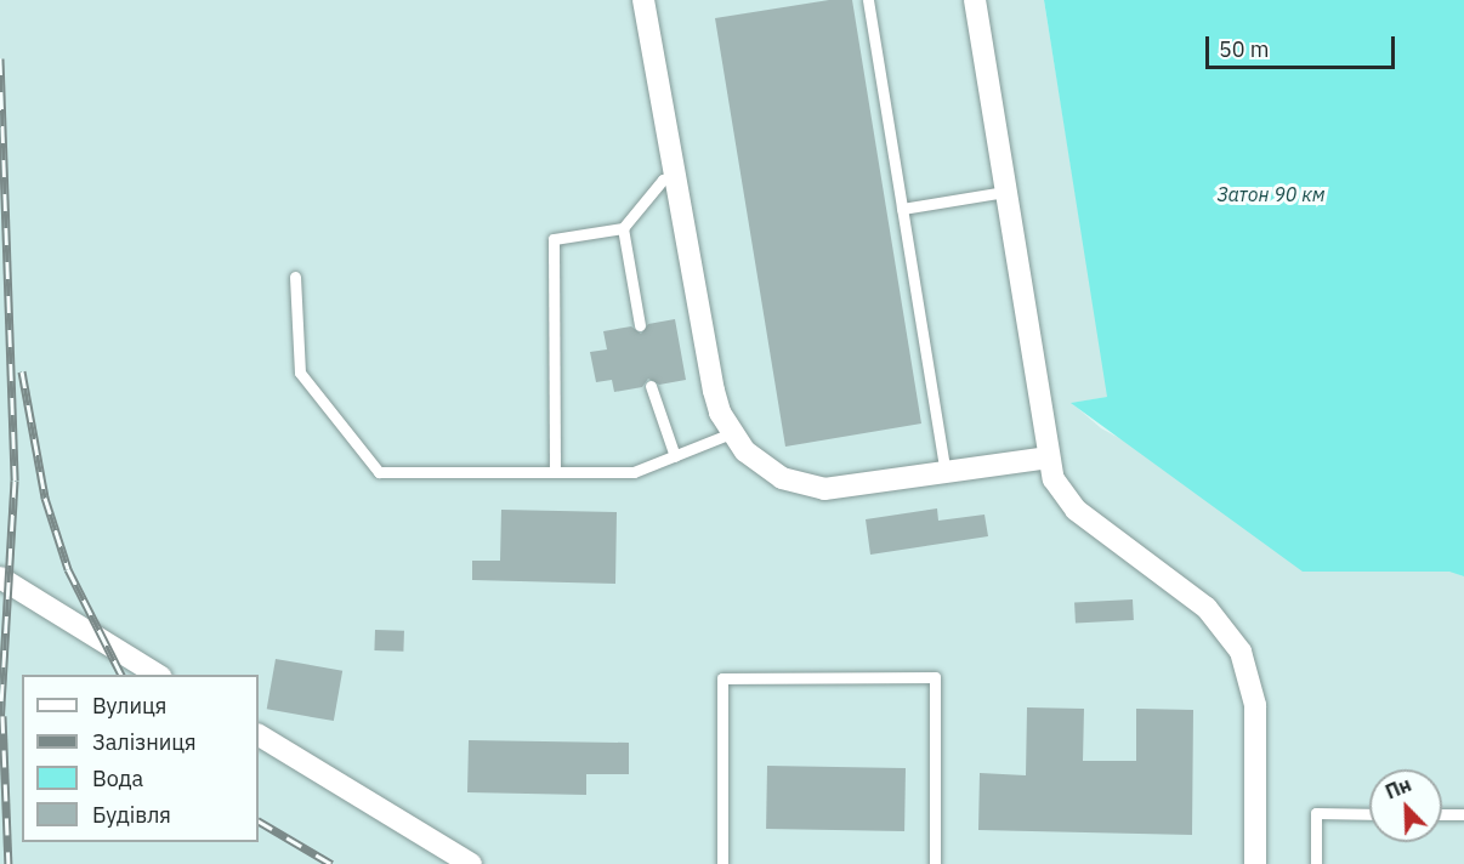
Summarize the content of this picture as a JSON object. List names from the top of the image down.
{
  "water": ["Затон 90 км"],
  "legend": [
    "Вулиця",
    "Залізниця",
    "Вода",
    "Будівля"
  ],
  "scale_bar": "50 m",
  "north": "top left"
}
